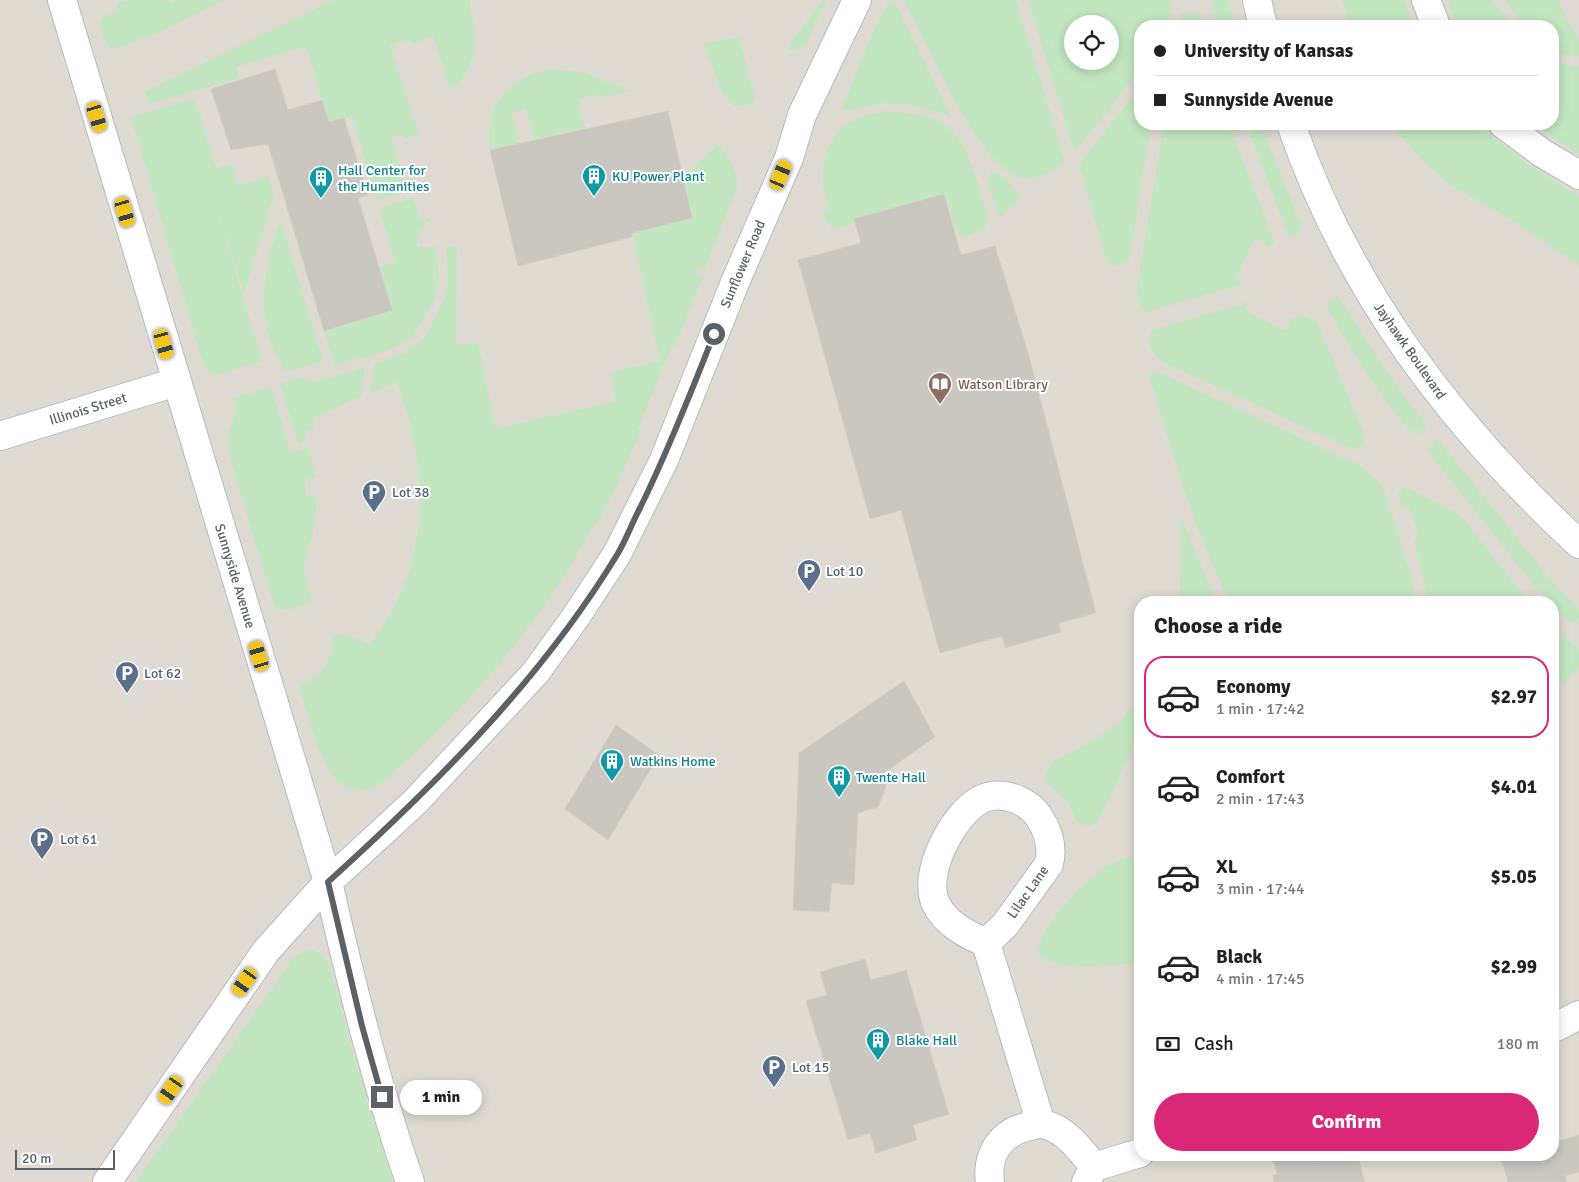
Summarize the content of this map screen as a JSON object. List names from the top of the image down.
{
  "streets": {
    "street": [
      "Sunflower Road",
      "Jayhawk Boulevard",
      "Illinois Street",
      "Sunnyside Avenue",
      "Lilac Lane"
    ]
  },
  "crossings": [
    ["Sunflower Road", "Sunnyside Avenue"],
    ["Illinois Street", "Sunnyside Avenue"]
  ],
  "places": {
    "building": [
      "KU Power Plant",
      "Hall Center for the Humanities",
      "Watkins Home",
      "Twente Hall",
      "Blake Hall"
    ],
    "library": ["Watson Library"],
    "parking": [
      "Lot 38",
      "Lot 10",
      "Lot 62",
      "Lot 61",
      "Lot 15"
    ]
  },
  "scale_bar": "20 m",
  "page": {
    "banner": ["University of Kansas", "Sunnyside Avenue"],
    "heading": "Choose a ride",
    "list": [
      {
        "name": "Economy",
        "note": "1 min · 17:42",
        "value": "$2.97"
      },
      {
        "name": "Comfort",
        "note": "2 min · 17:43",
        "value": "$4.01"
      },
      {
        "name": "XL",
        "note": "3 min · 17:44",
        "value": "$5.05"
      },
      {
        "name": "Black",
        "note": "4 min · 17:45",
        "value": "$2.99"
      }
    ],
    "pay": ["Cash", "180 m"],
    "bubble": "1 min",
    "buttons": "Confirm",
    "scale": "20 m"
  }
}
